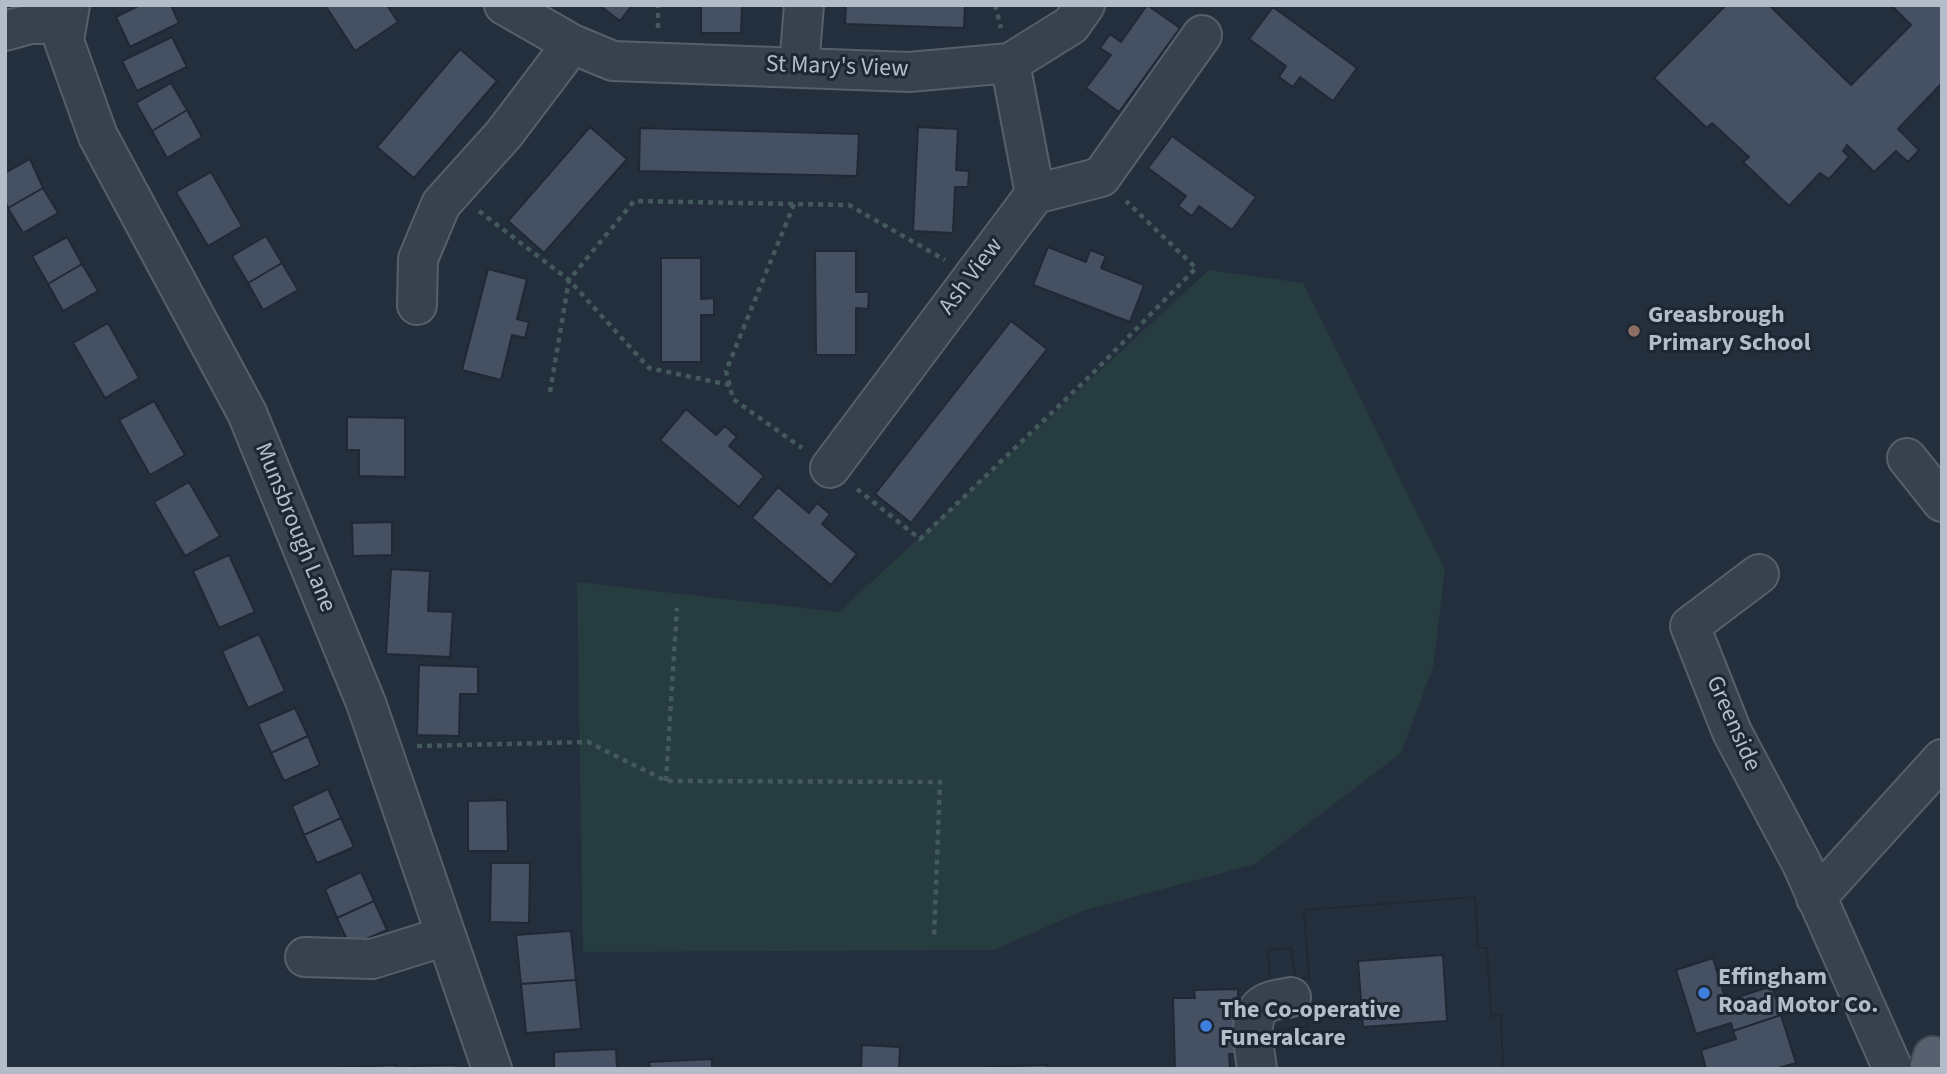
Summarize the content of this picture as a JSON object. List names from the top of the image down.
{
  "streets": {
    "street": [
      "St Mary's View",
      "Ash View",
      "Munsbrough Lane",
      "Greenside"
    ]
  },
  "places": ["Greasbrough Primary School", "Effingham Road Motor Co.", "The Co-operative Funeralcare"]
}
